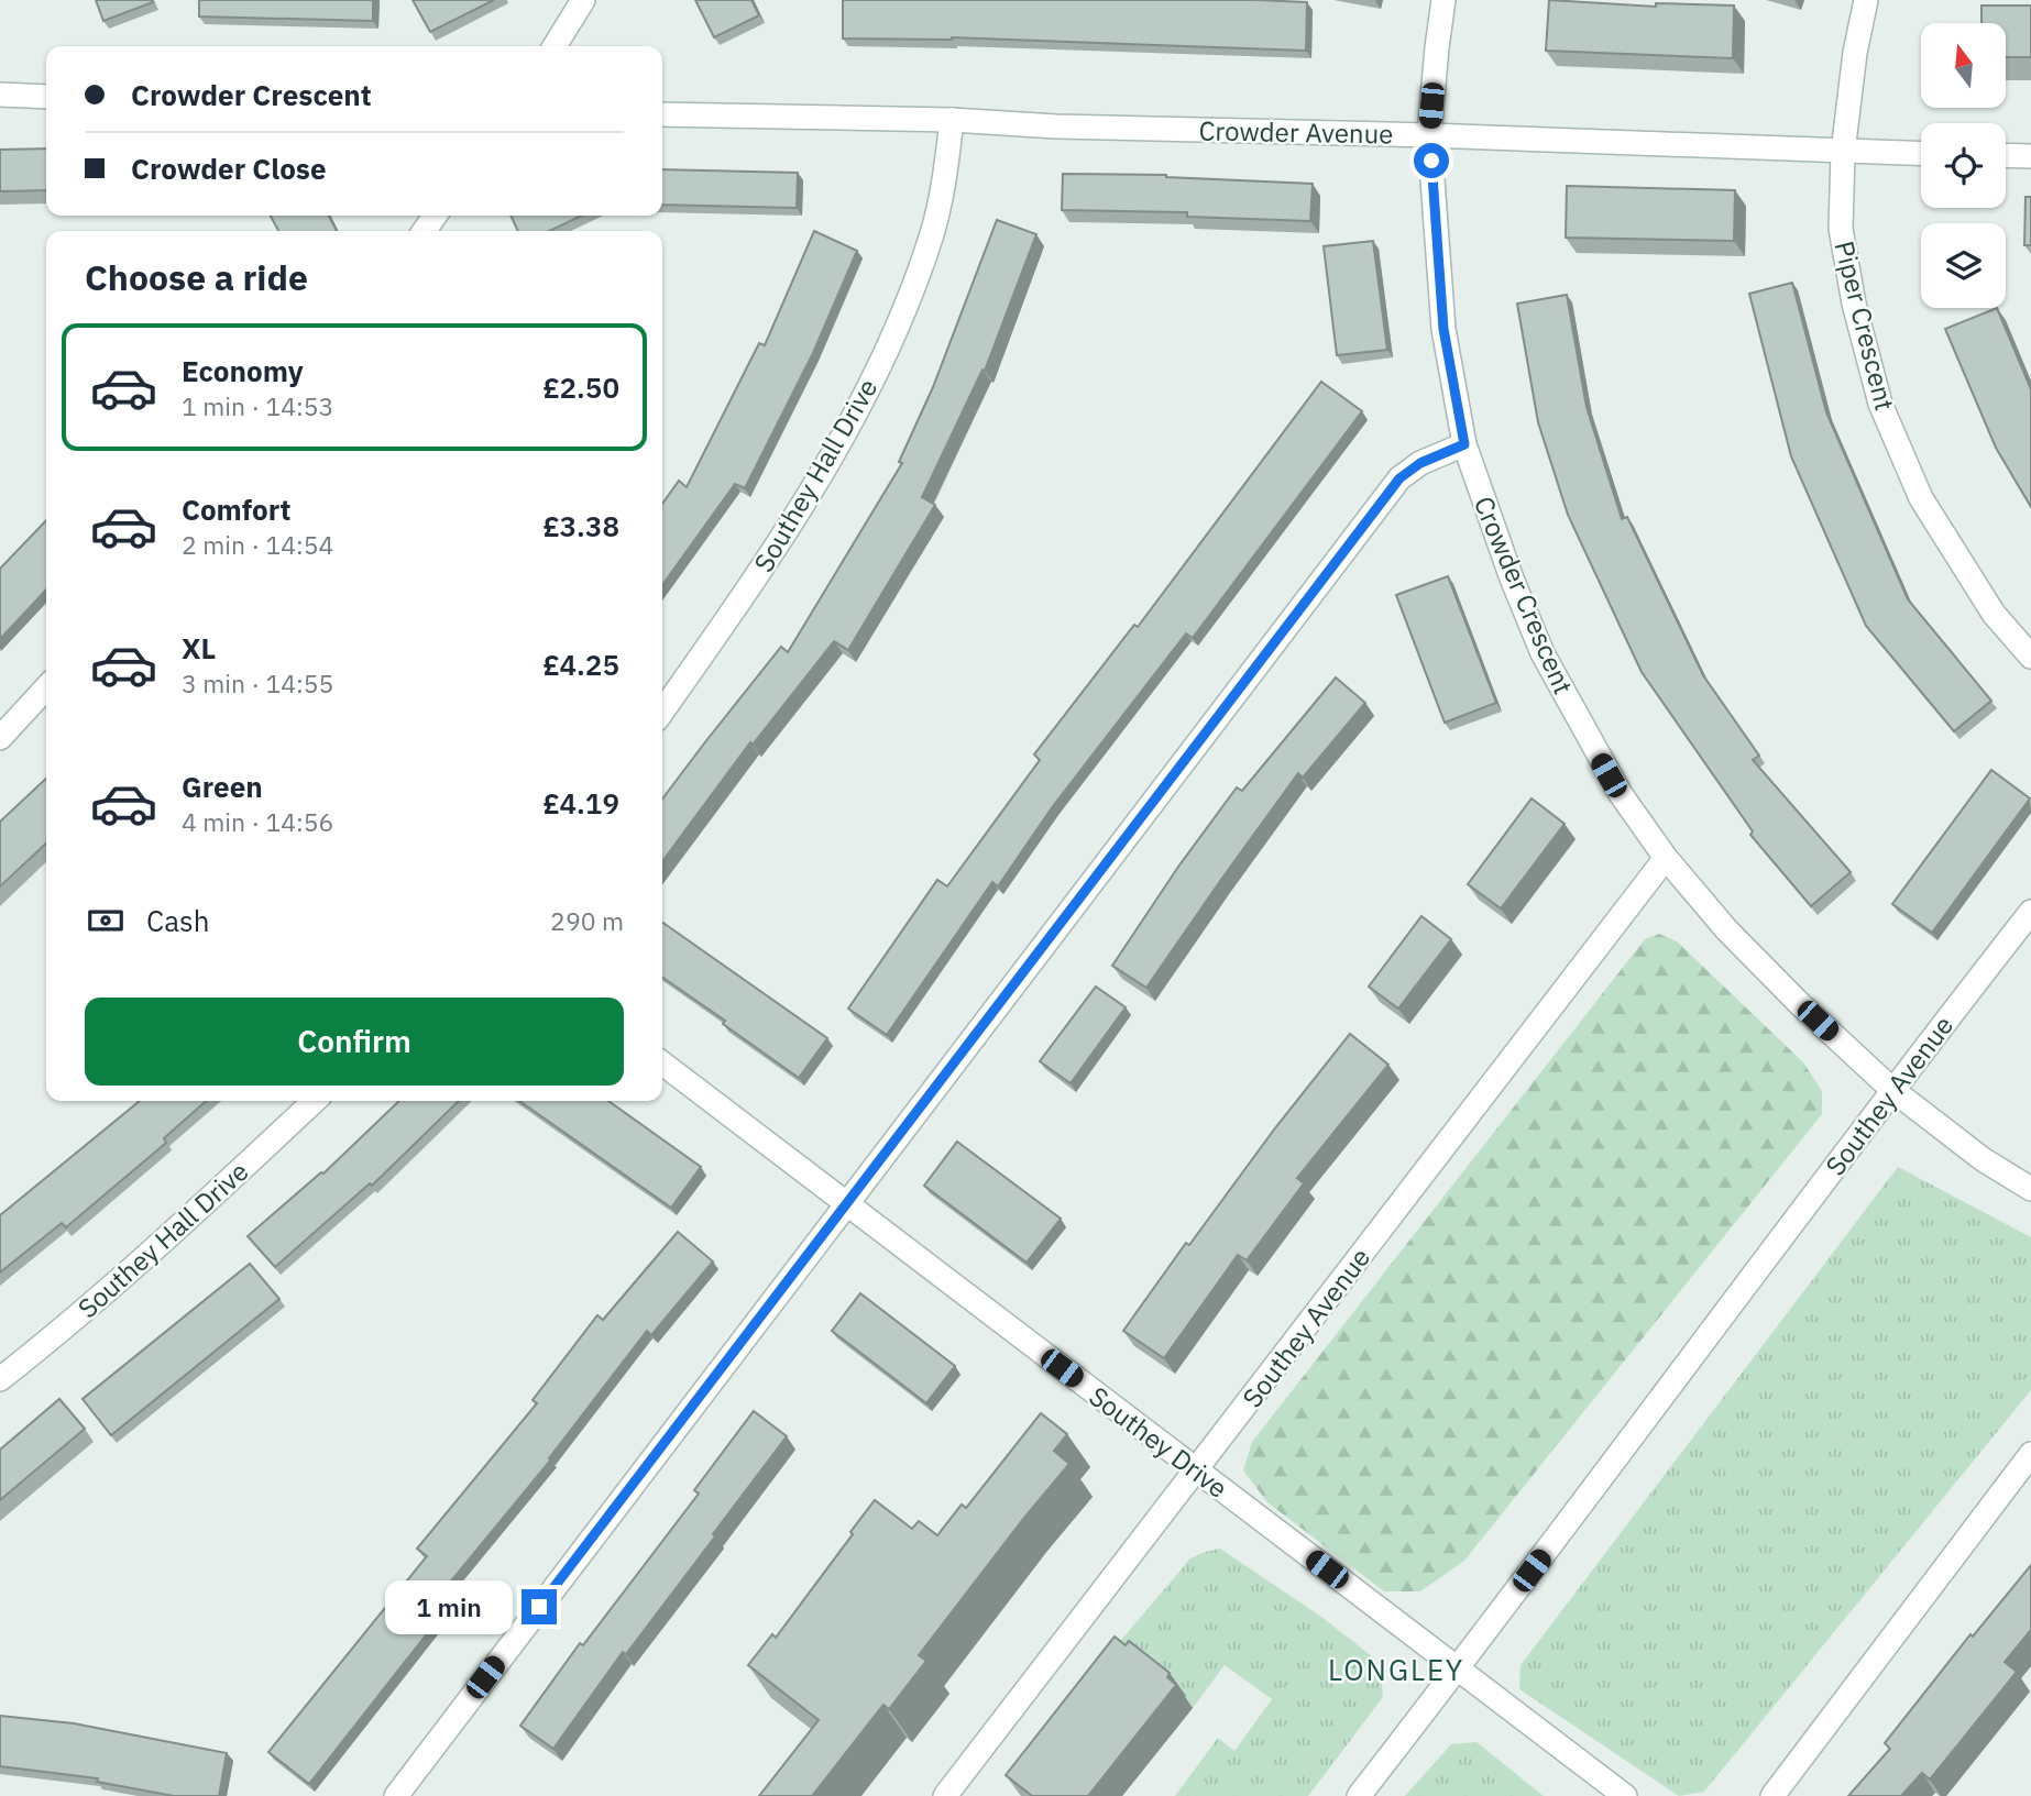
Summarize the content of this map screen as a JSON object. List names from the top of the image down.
{
  "streets": {
    "street": [
      "Crowder Avenue",
      "Piper Crescent",
      "Southey Hall Drive",
      "Crowder Crescent",
      "Southey Avenue",
      "Southey Drive"
    ]
  },
  "crossings": [
    ["Crowder Avenue", "Piper Crescent"],
    ["Crowder Avenue", "Southey Hall Drive"],
    ["Crowder Avenue", "Crowder Crescent"],
    ["Crowder Crescent", "Southey Avenue"],
    ["Southey Avenue", "Southey Drive"]
  ],
  "districts": ["LONGLEY"],
  "north": "top",
  "page": {
    "banner": ["Crowder Crescent", "Crowder Close"],
    "heading": "Choose a ride",
    "list": [
      {
        "name": "Economy",
        "note": "1 min · 14:53",
        "value": "£2.50"
      },
      {
        "name": "Comfort",
        "note": "2 min · 14:54",
        "value": "£3.38"
      },
      {
        "name": "XL",
        "note": "3 min · 14:55",
        "value": "£4.25"
      },
      {
        "name": "Green",
        "note": "4 min · 14:56",
        "value": "£4.19"
      }
    ],
    "pay": ["Cash", "290 m"],
    "buttons": "Confirm",
    "bubble": "1 min"
  }
}
